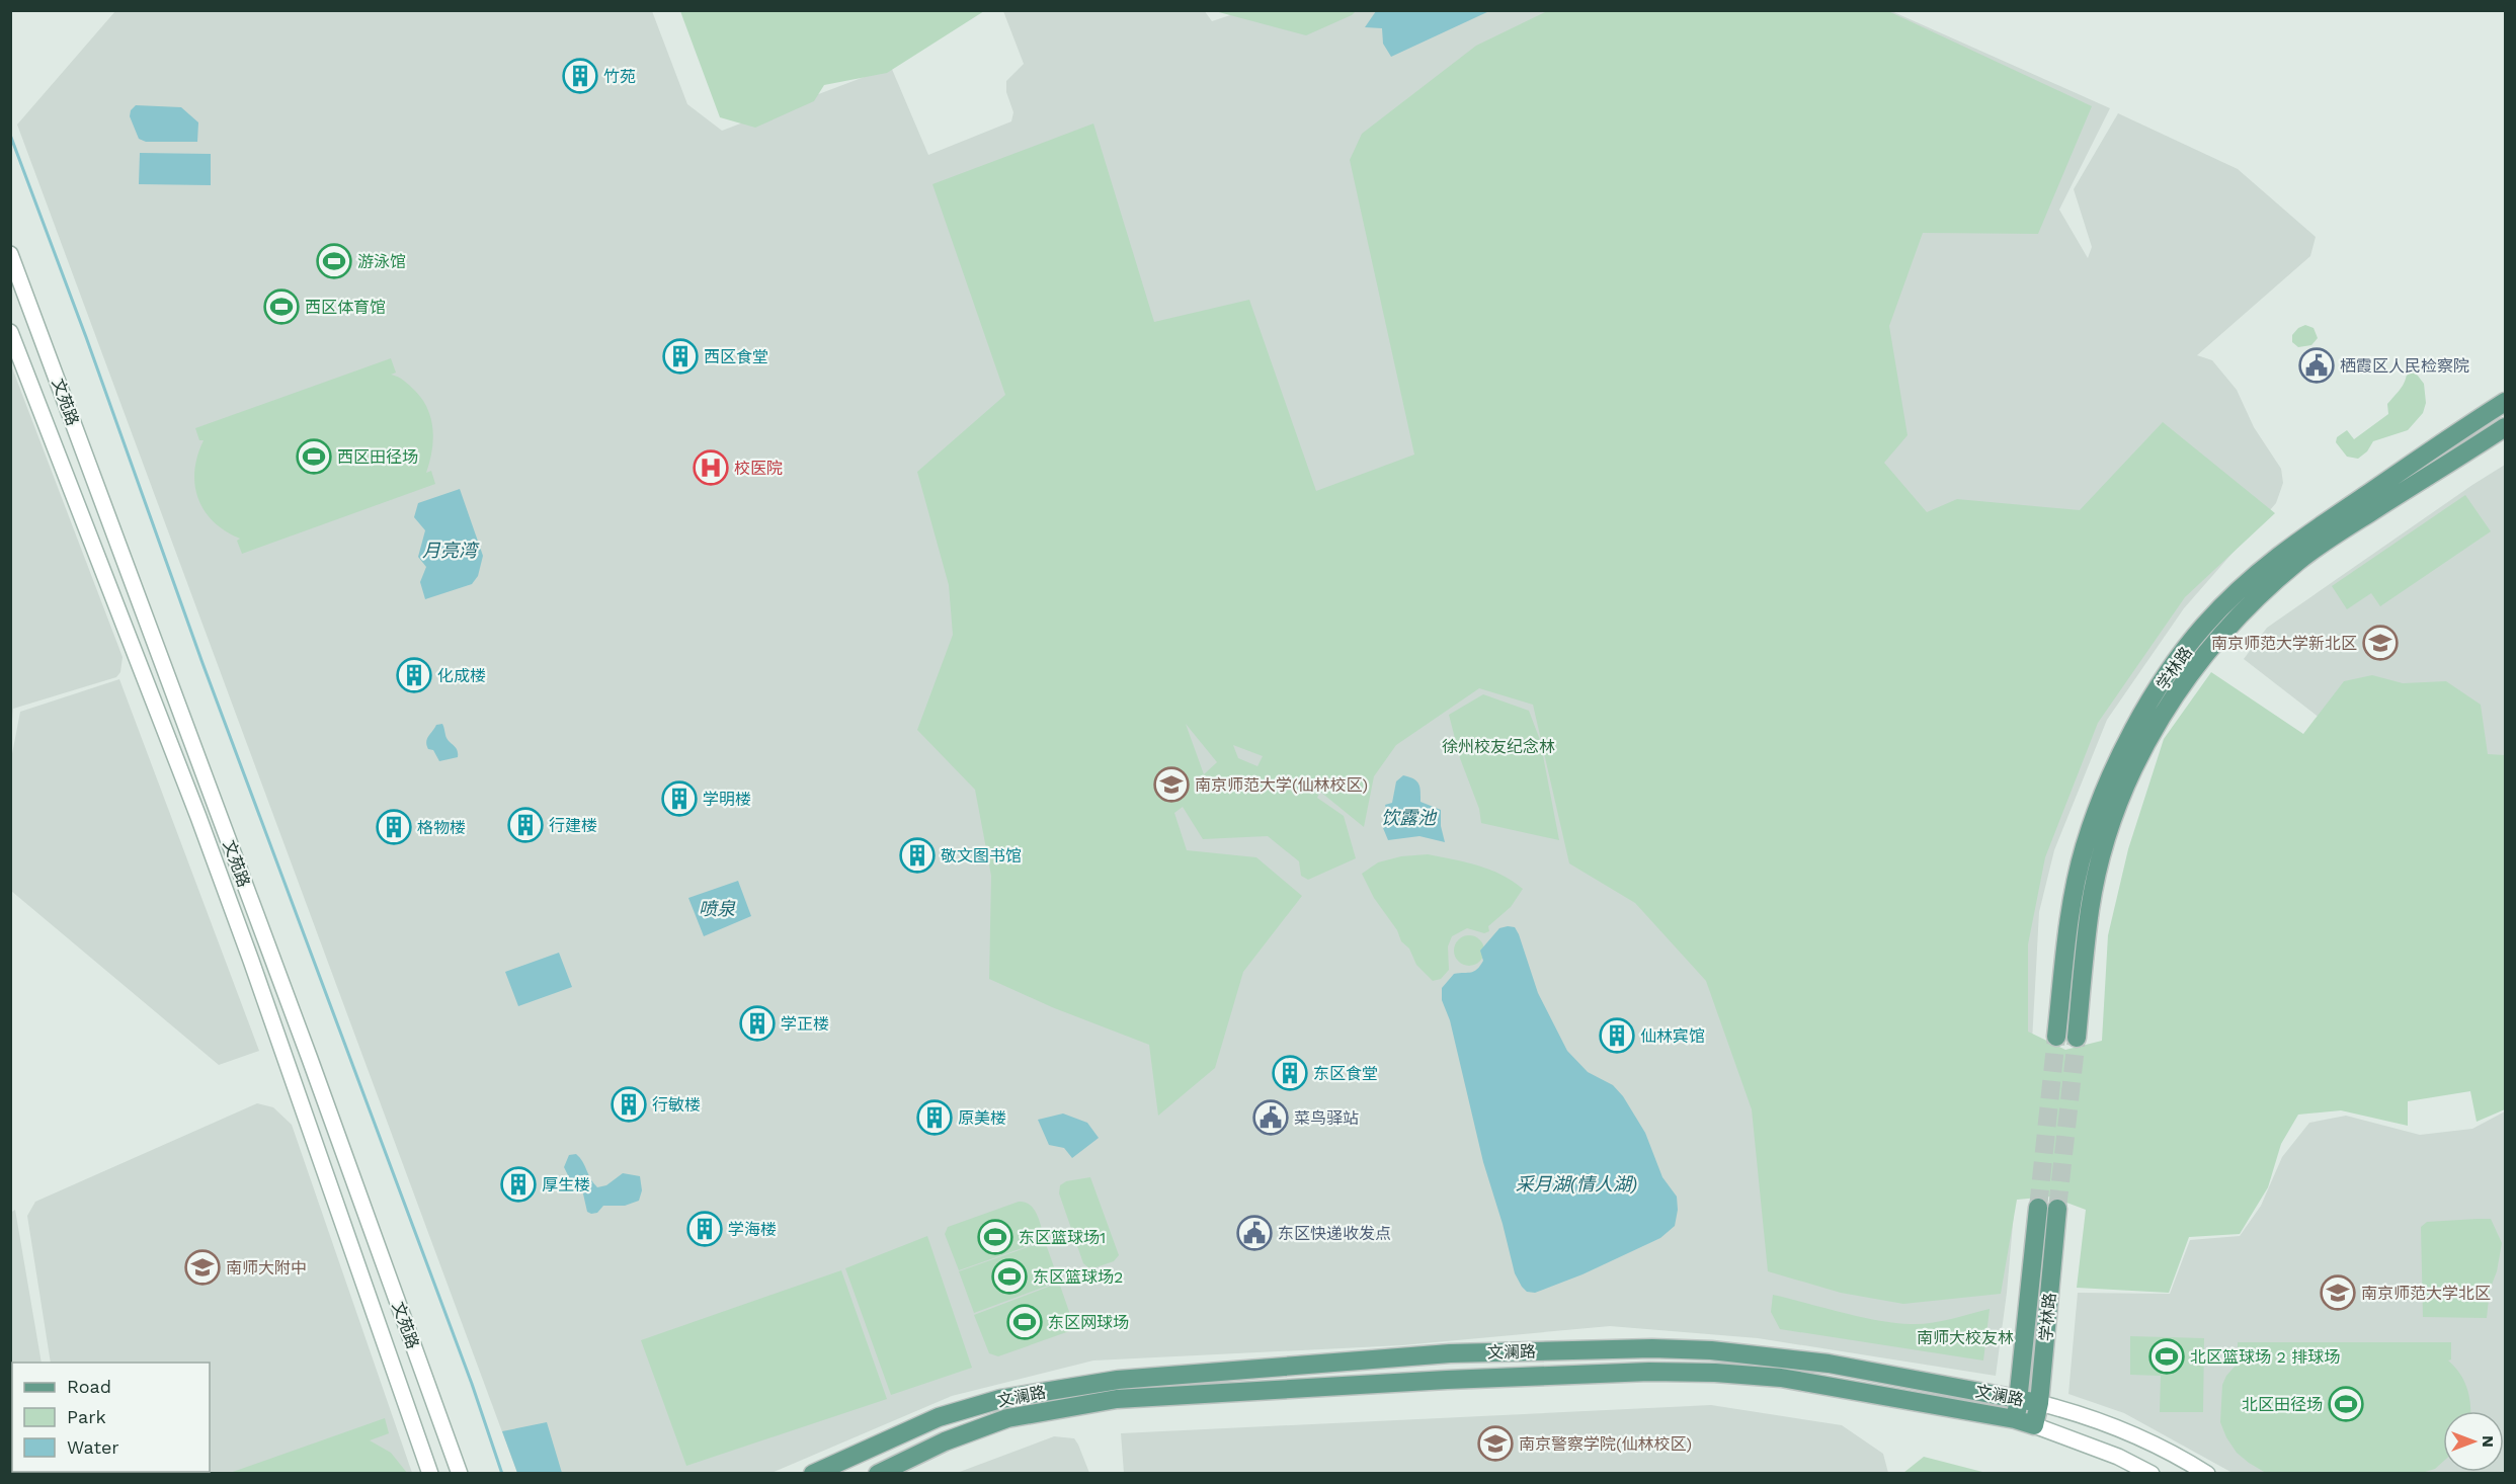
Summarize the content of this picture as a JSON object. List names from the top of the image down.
{
  "streets": {
    "main road": ["文苑路", "学林路", "文澜路"]
  },
  "crossings": [
    ["学林路", "文澜路"]
  ],
  "water": [
    "月亮湾",
    "饮露池",
    "喷泉",
    "采月湖(情人湖)"
  ],
  "parks": ["徐州校友纪念林", "南师大校友林"],
  "places": {
    "building": [
      "竹苑",
      "西区食堂",
      "化成楼",
      "学明楼",
      "行建楼",
      "格物楼",
      "敬文图书馆",
      "学正楼",
      "仙林宾馆",
      "东区食堂",
      "行敏楼",
      "原美楼",
      "厚生楼",
      "学海楼"
    ],
    "sports": [
      "游泳馆",
      "西区体育馆",
      "西区田径场",
      "东区篮球场1",
      "东区篮球场2",
      "东区网球场",
      "北区篮球场 2 排球场",
      "北区田径场"
    ],
    "public building": ["栖霞区人民检察院", "菜鸟驿站", "东区快递收发点"],
    "hospital": ["校医院"],
    "school or university": [
      "南京师范大学新北区",
      "南京师范大学(仙林校区)",
      "南师大附中",
      "南京师范大学北区",
      "南京警察学院(仙林校区)"
    ]
  },
  "legend": ["Road", "Park", "Water"],
  "north": "right"
}
